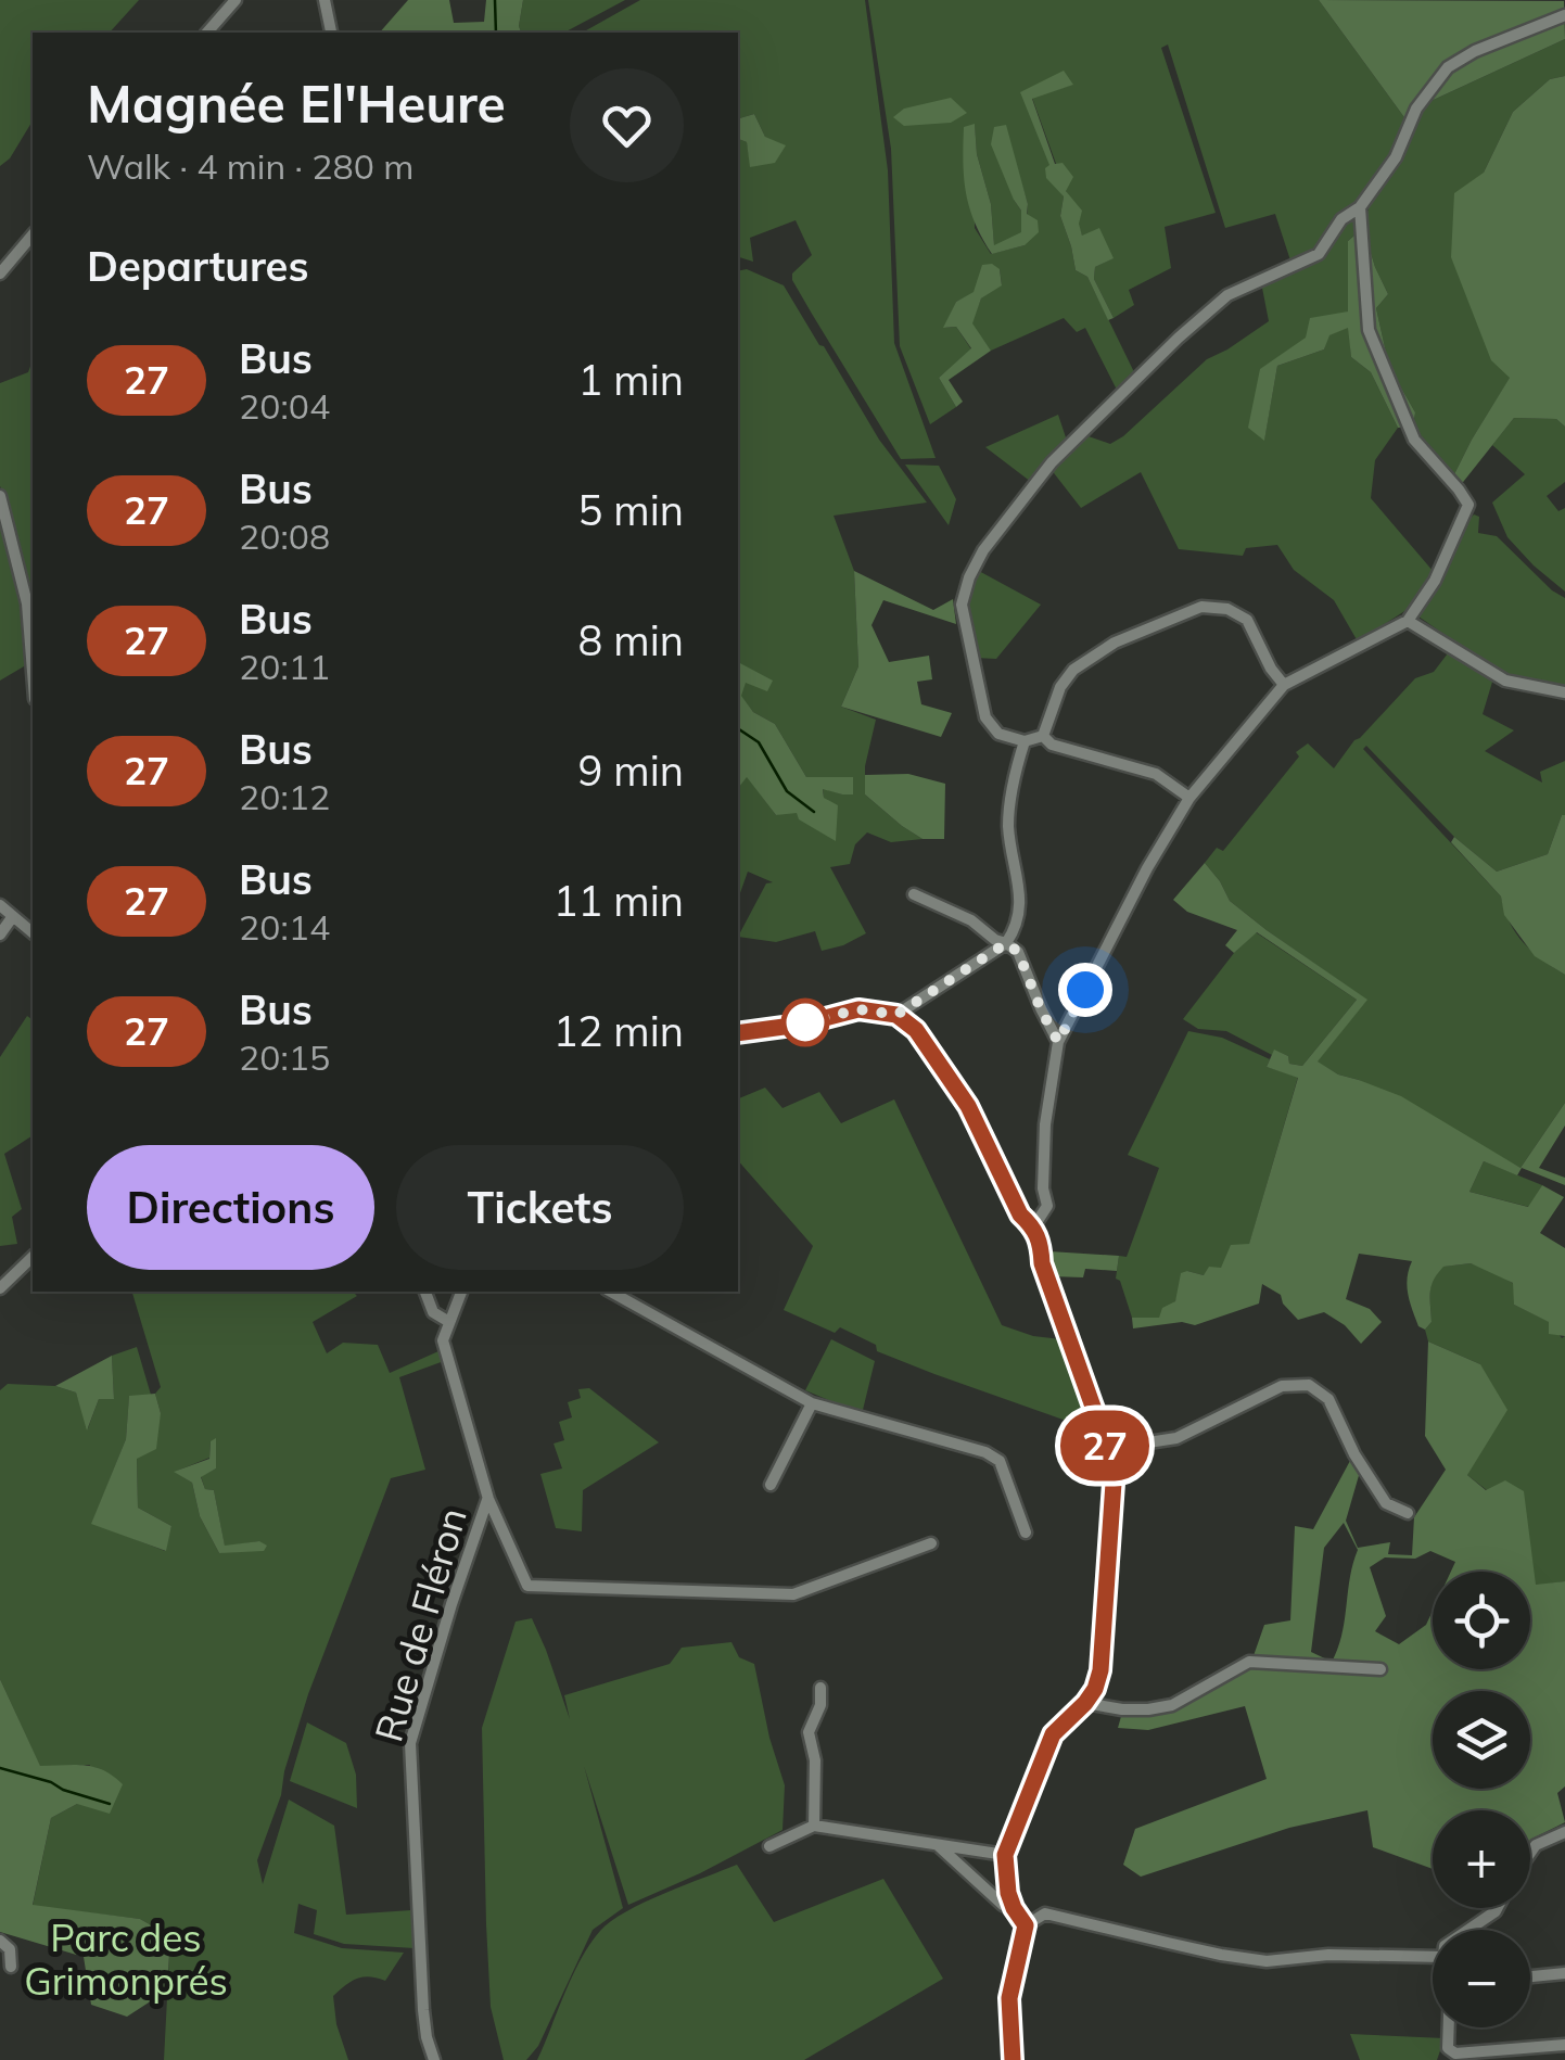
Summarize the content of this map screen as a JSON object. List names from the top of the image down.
{
  "streets": {
    "street": ["Rue de Fléron"]
  },
  "parks": ["Parc des Grimonprés"],
  "lines": ["bus line 27"],
  "page": {
    "on_map": "27",
    "heading": [
      ["Magnée El'Heure", "Walk · 4 min · 280 m"],
      "Departures"
    ],
    "list": [
      {
        "mark": "27",
        "name": "Bus",
        "note": "20:04",
        "value": "1 min"
      },
      {
        "mark": "27",
        "name": "Bus",
        "note": "20:08",
        "value": "5 min"
      },
      {
        "mark": "27",
        "name": "Bus",
        "note": "20:11",
        "value": "8 min"
      },
      {
        "mark": "27",
        "name": "Bus",
        "note": "20:12",
        "value": "9 min"
      },
      {
        "mark": "27",
        "name": "Bus",
        "note": "20:14",
        "value": "11 min"
      },
      {
        "mark": "27",
        "name": "Bus",
        "note": "20:15",
        "value": "12 min"
      }
    ],
    "buttons": ["Directions", "Tickets"],
    "map_buttons": ["+", "−"]
  }
}
